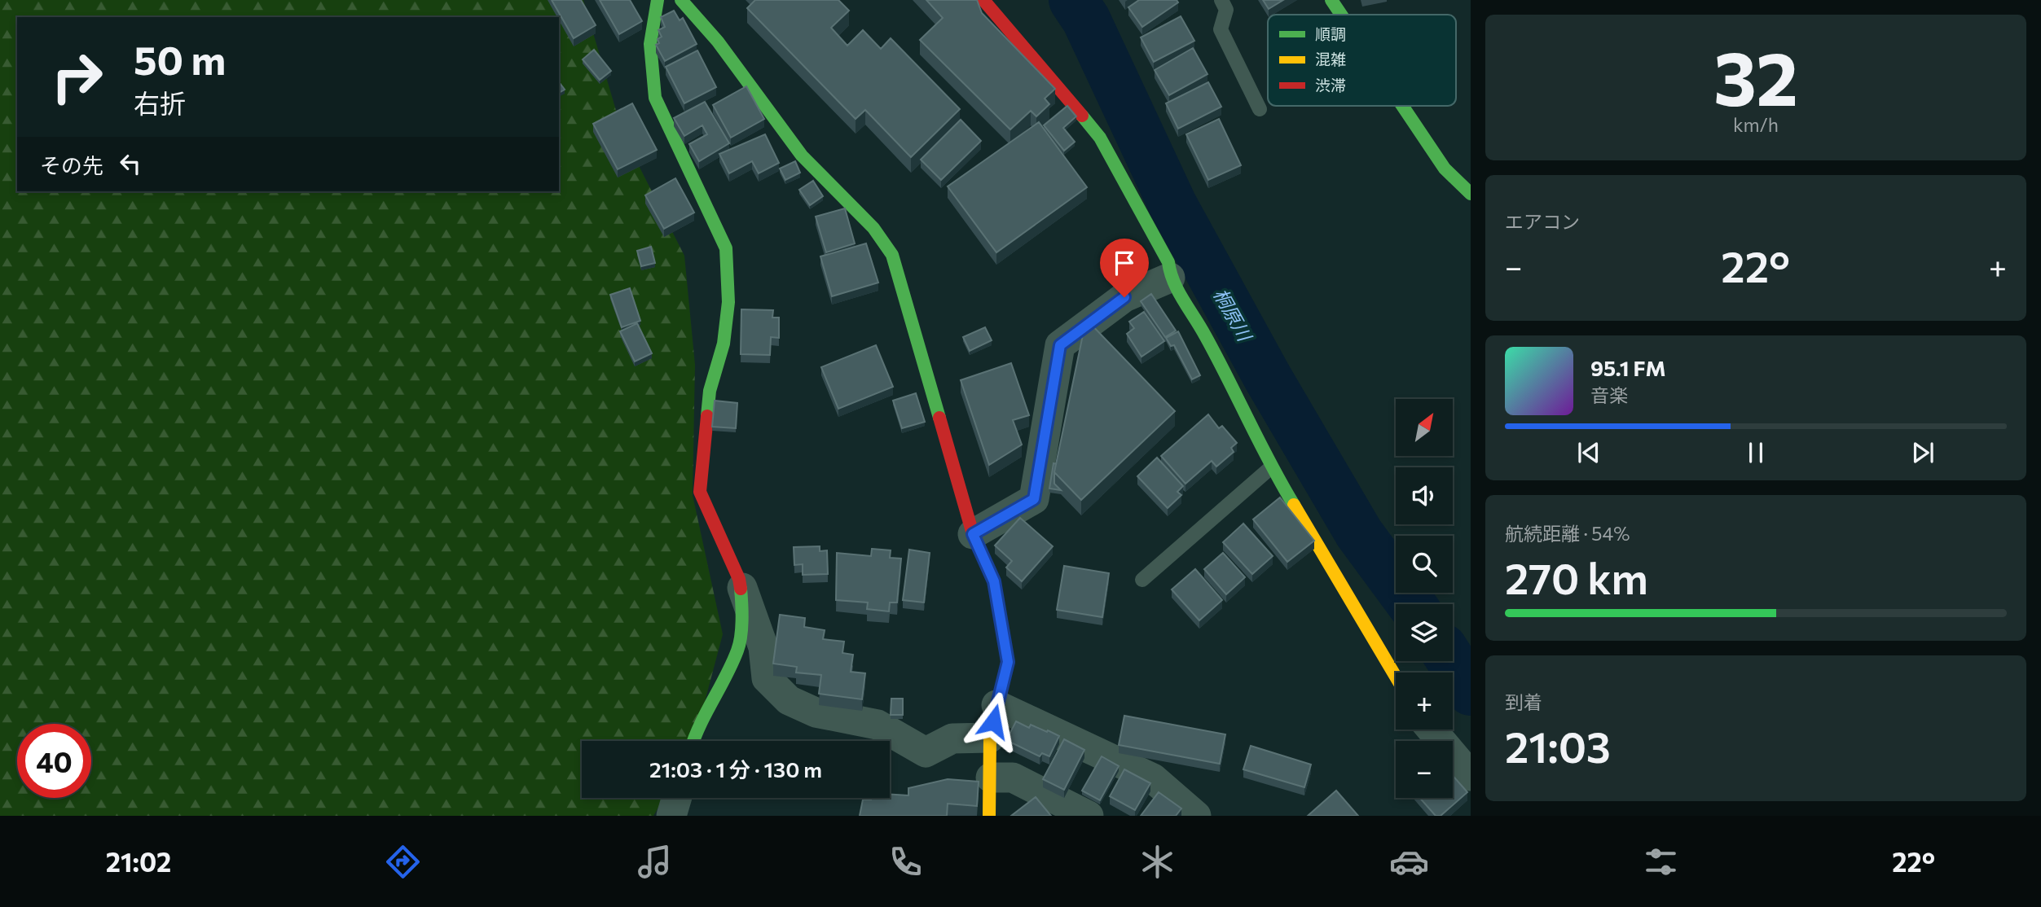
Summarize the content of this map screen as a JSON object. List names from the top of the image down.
{
  "water": ["桐原川"],
  "legend": ["順調", "混雑", "渋滞"],
  "north": "top right",
  "page": {
    "tile": [
      ["32", "km/h"],
      "エアコン",
      ["航続距離 · 54%", "270 km"],
      ["到着", "21:03"]
    ],
    "turn": ["50 m", "右折"],
    "then": "その先",
    "heat": ["−", "22°", "+"],
    "song": ["95.1 FM", "音楽"],
    "map_buttons": ["+", "−"],
    "limit": "40",
    "trip": "21:03 · 1 分 · 130 m",
    "tabs": ["21:02", "22°"]
  }
}
